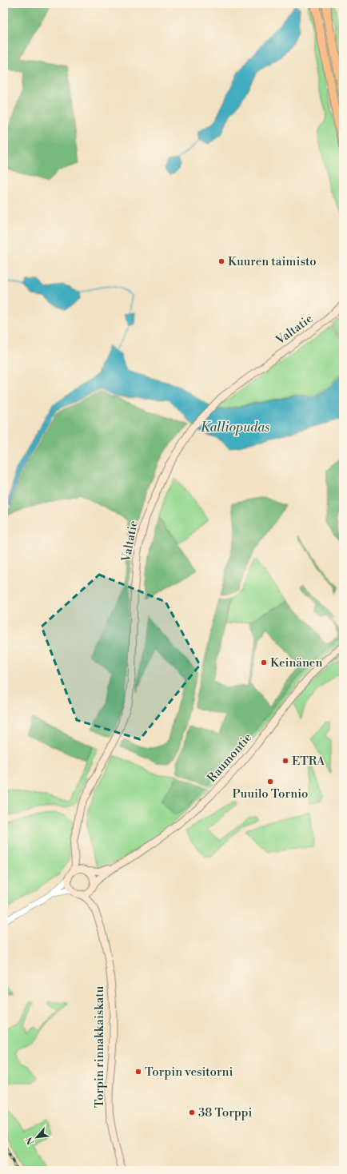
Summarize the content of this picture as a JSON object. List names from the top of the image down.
{
  "streets": {
    "main road": ["Valtatie", "Raumontie", "Torpin rinnakkaiskatu"]
  },
  "crossings": [
    ["Valtatie", "Raumontie"],
    ["Valtatie", "Torpin rinnakkaiskatu"],
    ["Raumontie", "Torpin rinnakkaiskatu"]
  ],
  "water": ["Kalliopudas"],
  "places": [
    "Kuuren taimisto",
    "Keinänen",
    "ETRA",
    "Puuilo Tornio",
    "Torpin vesitorni",
    "38 Torppi"
  ],
  "north": "bottom left"
}
